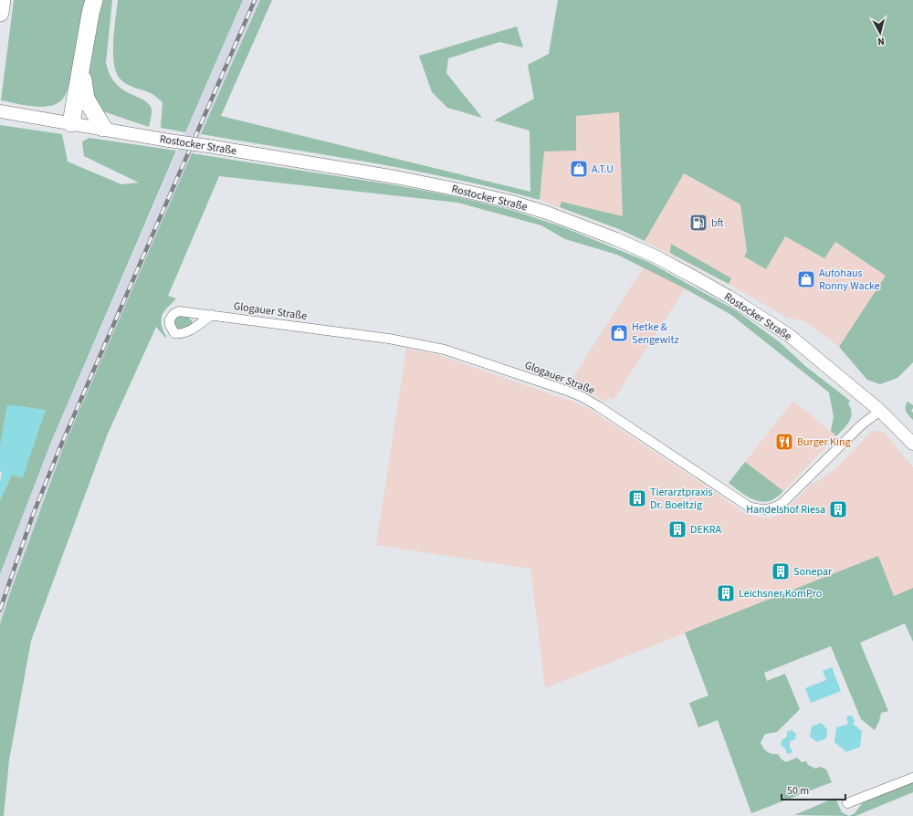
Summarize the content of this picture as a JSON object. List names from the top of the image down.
{
  "streets": {
    "street": ["Rostocker Straße", "Glogauer Straße"]
  },
  "crossings": [
    ["Rostocker Straße", "Glogauer Straße"]
  ],
  "places": {
    "shop": ["A.T.U", "Autohaus Ronny Wacke", "Hetke & Sengewitz"],
    "fuel station": ["bft"],
    "restaurant": ["Burger King"],
    "building": [
      "Tierarztpraxis Dr. Boeltzig",
      "Handelshof Riesa",
      "DEKRA",
      "Sonepar",
      "Leichsner KomPro"
    ]
  },
  "scale_bar": "50 m",
  "north": "bottom"
}
